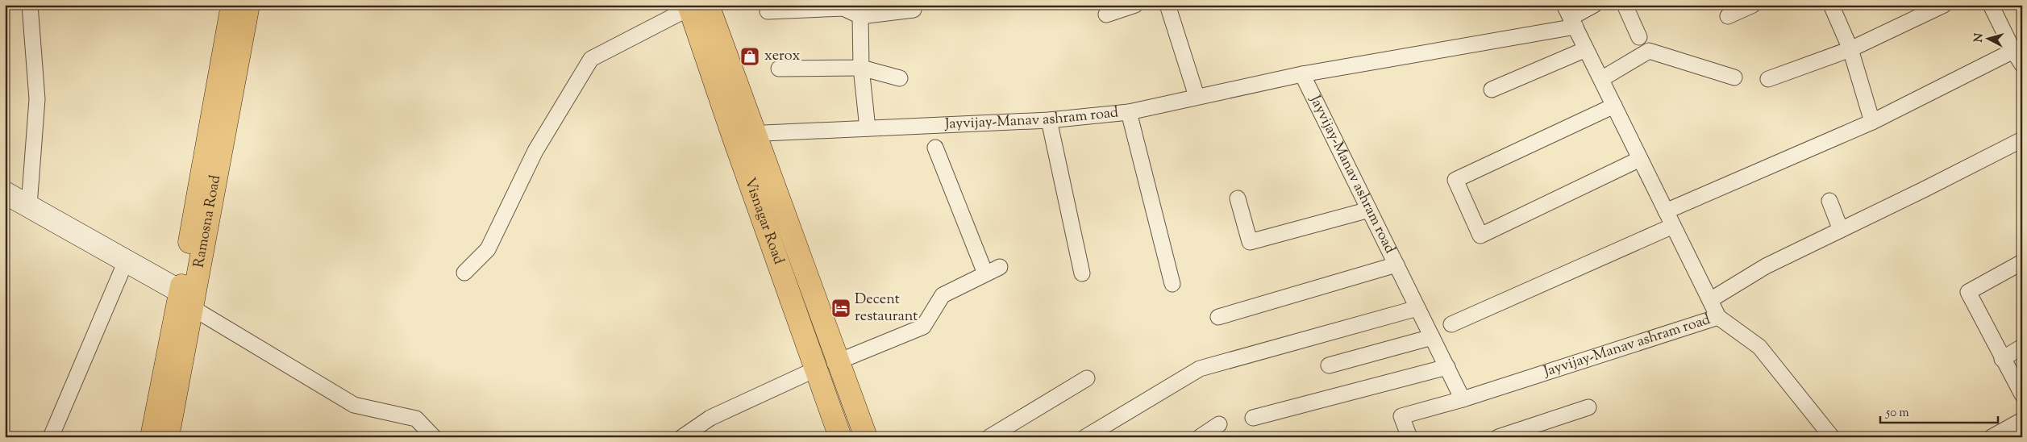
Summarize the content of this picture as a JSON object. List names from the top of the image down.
{
  "streets": {
    "main road": ["Ramosna Road", "Visnagar Road"],
    "street": ["Jayvijay-Manav ashram road"]
  },
  "crossings": [
    ["Jayvijay-Manav ashram road", "Visnagar Road"]
  ],
  "places": {
    "shop": ["xerox"],
    "hotel": ["Decent restaurant"]
  },
  "scale_bar": "50 m",
  "north": "left"
}
